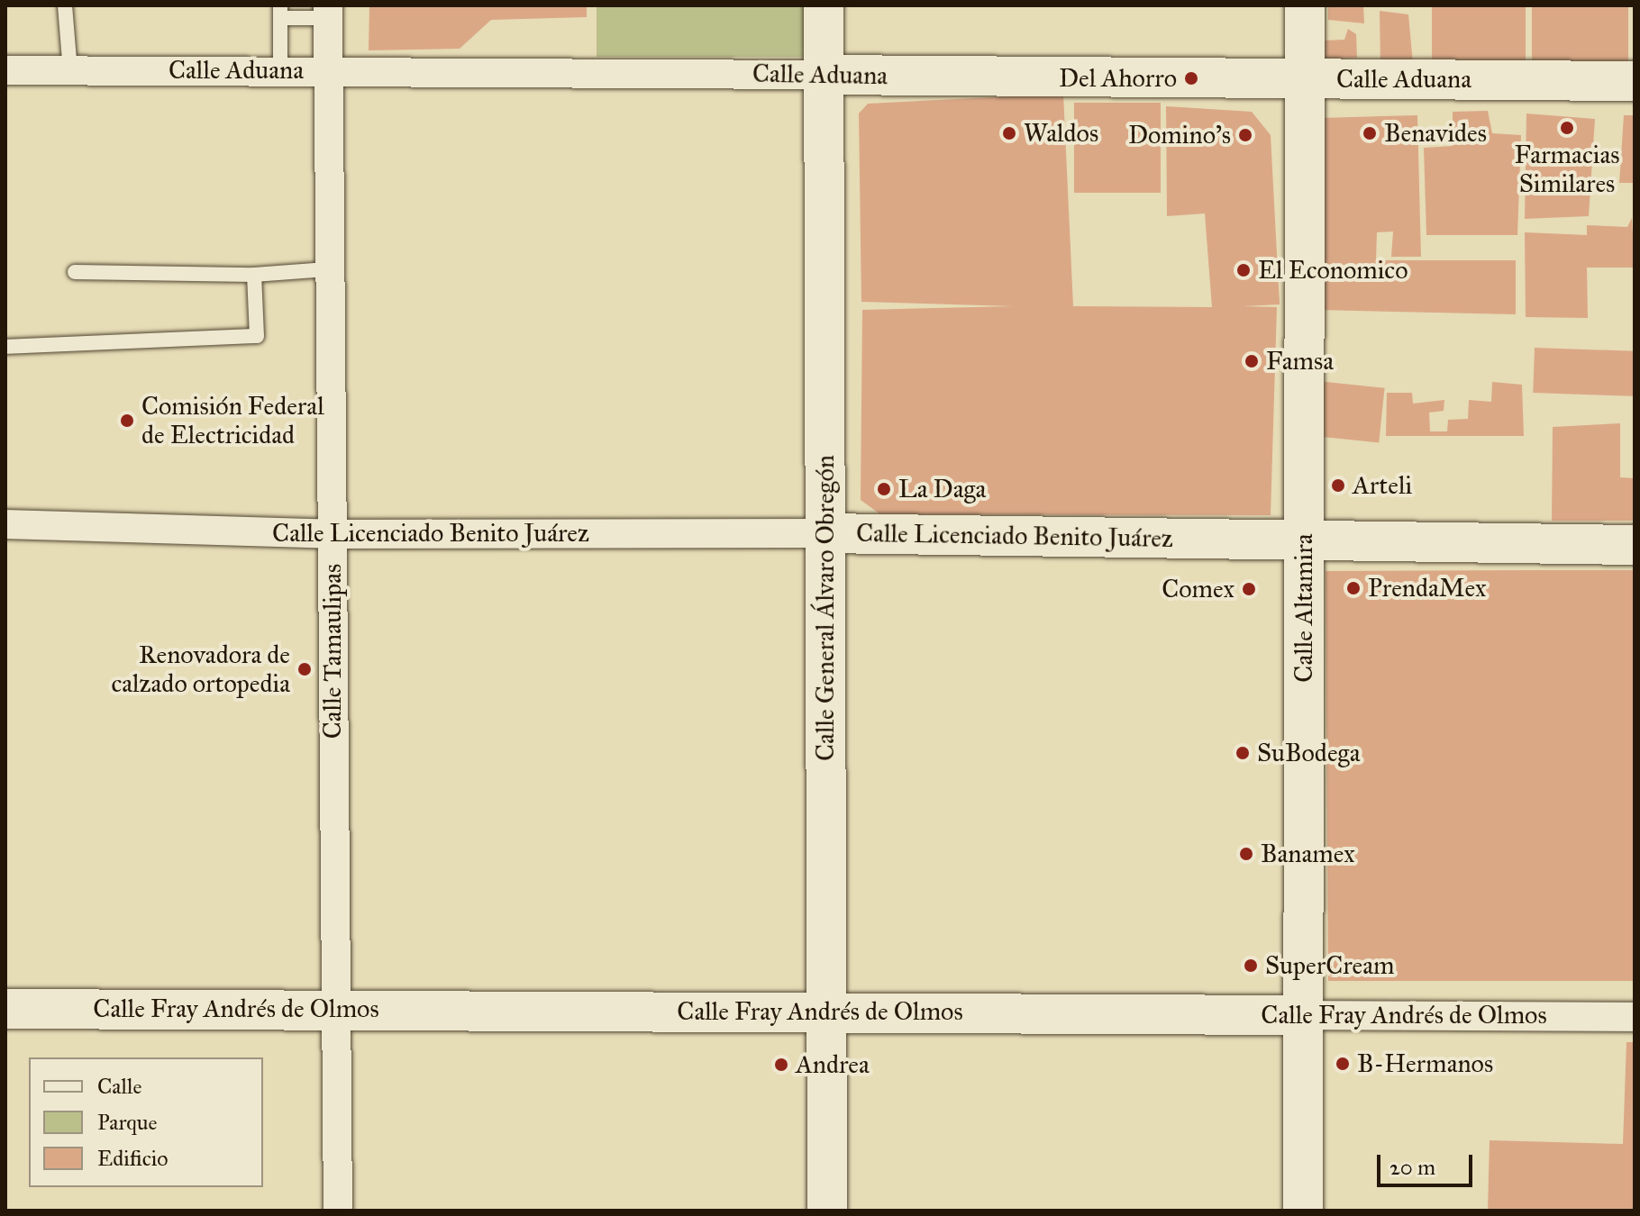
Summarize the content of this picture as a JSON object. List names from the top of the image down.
{
  "streets": {
    "main road": [
      "Calle Aduana",
      "Calle Licenciado Benito Juárez",
      "Calle General Álvaro Obregón",
      "Calle Altamira",
      "Calle Fray Andrés de Olmos"
    ],
    "street": ["Calle Tamaulipas"]
  },
  "crossings": [
    ["Calle Aduana", "Calle General Álvaro Obregón"],
    ["Calle Aduana", "Calle Altamira"],
    ["Calle Aduana", "Calle Tamaulipas"],
    ["Calle Licenciado Benito Juárez", "Calle General Álvaro Obregón"],
    ["Calle Licenciado Benito Juárez", "Calle Altamira"],
    ["Calle Licenciado Benito Juárez", "Calle Tamaulipas"],
    ["Calle General Álvaro Obregón", "Calle Fray Andrés de Olmos"],
    ["Calle Altamira", "Calle Fray Andrés de Olmos"],
    ["Calle Tamaulipas", "Calle Fray Andrés de Olmos"]
  ],
  "places": [
    "Del Ahorro",
    "Farmacias Similares",
    "Waldos",
    "Benavides",
    "Domino's",
    "El Economico",
    "Famsa",
    "Comisión Federal de Electricidad",
    "Arteli",
    "La Daga",
    "PrendaMex",
    "Comex",
    "Renovadora de calzado ortopedia",
    "SuBodega",
    "Banamex",
    "SuperCream",
    "B-Hermanos",
    "Andrea"
  ],
  "legend": ["Calle", "Parque", "Edificio"],
  "scale_bar": "20 m"
}
